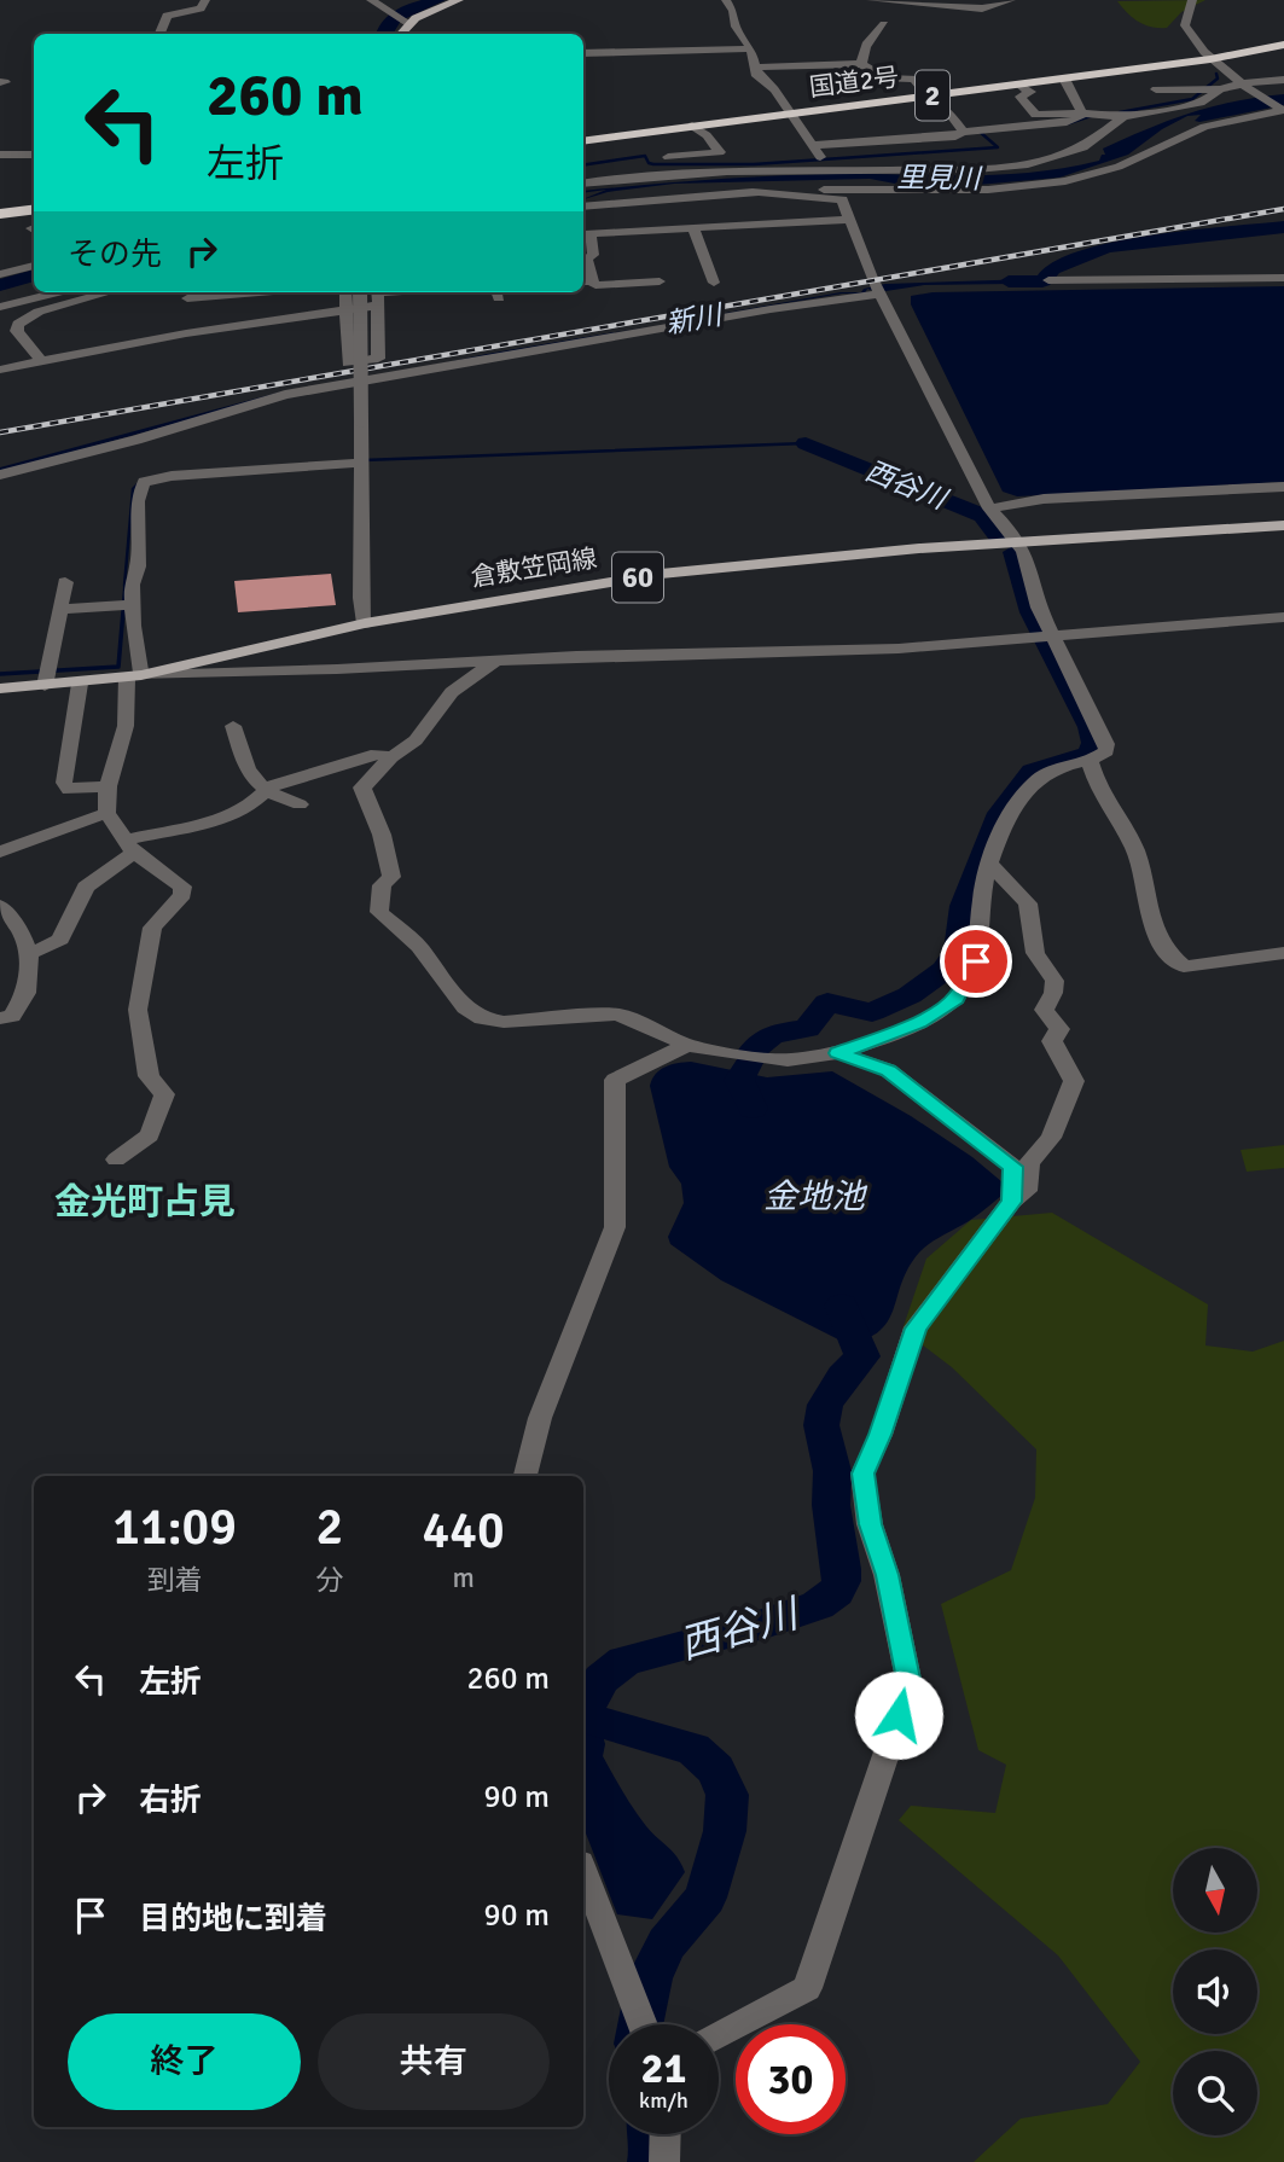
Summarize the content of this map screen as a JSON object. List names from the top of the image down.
{
  "streets": {
    "highway": ["国道2号", "2"],
    "main road": ["倉敷笠岡線", "60"]
  },
  "districts": ["金光町占見"],
  "water": [
    "里見川",
    "新川",
    "西谷川",
    "金地池"
  ],
  "north": "bottom",
  "page": {
    "turn": ["260 m", "左折"],
    "then": "その先",
    "eta": [
      "11:09",
      "到着",
      "2",
      "分",
      "440",
      "m"
    ],
    "list": [
      {
        "name": "左折",
        "value": "260 m"
      },
      {
        "name": "右折",
        "value": "90 m"
      },
      {
        "name": "目的地に到着",
        "value": "90 m"
      }
    ],
    "buttons": ["終了", "共有"],
    "speed": "21 km/h",
    "limit": "30"
  }
}
